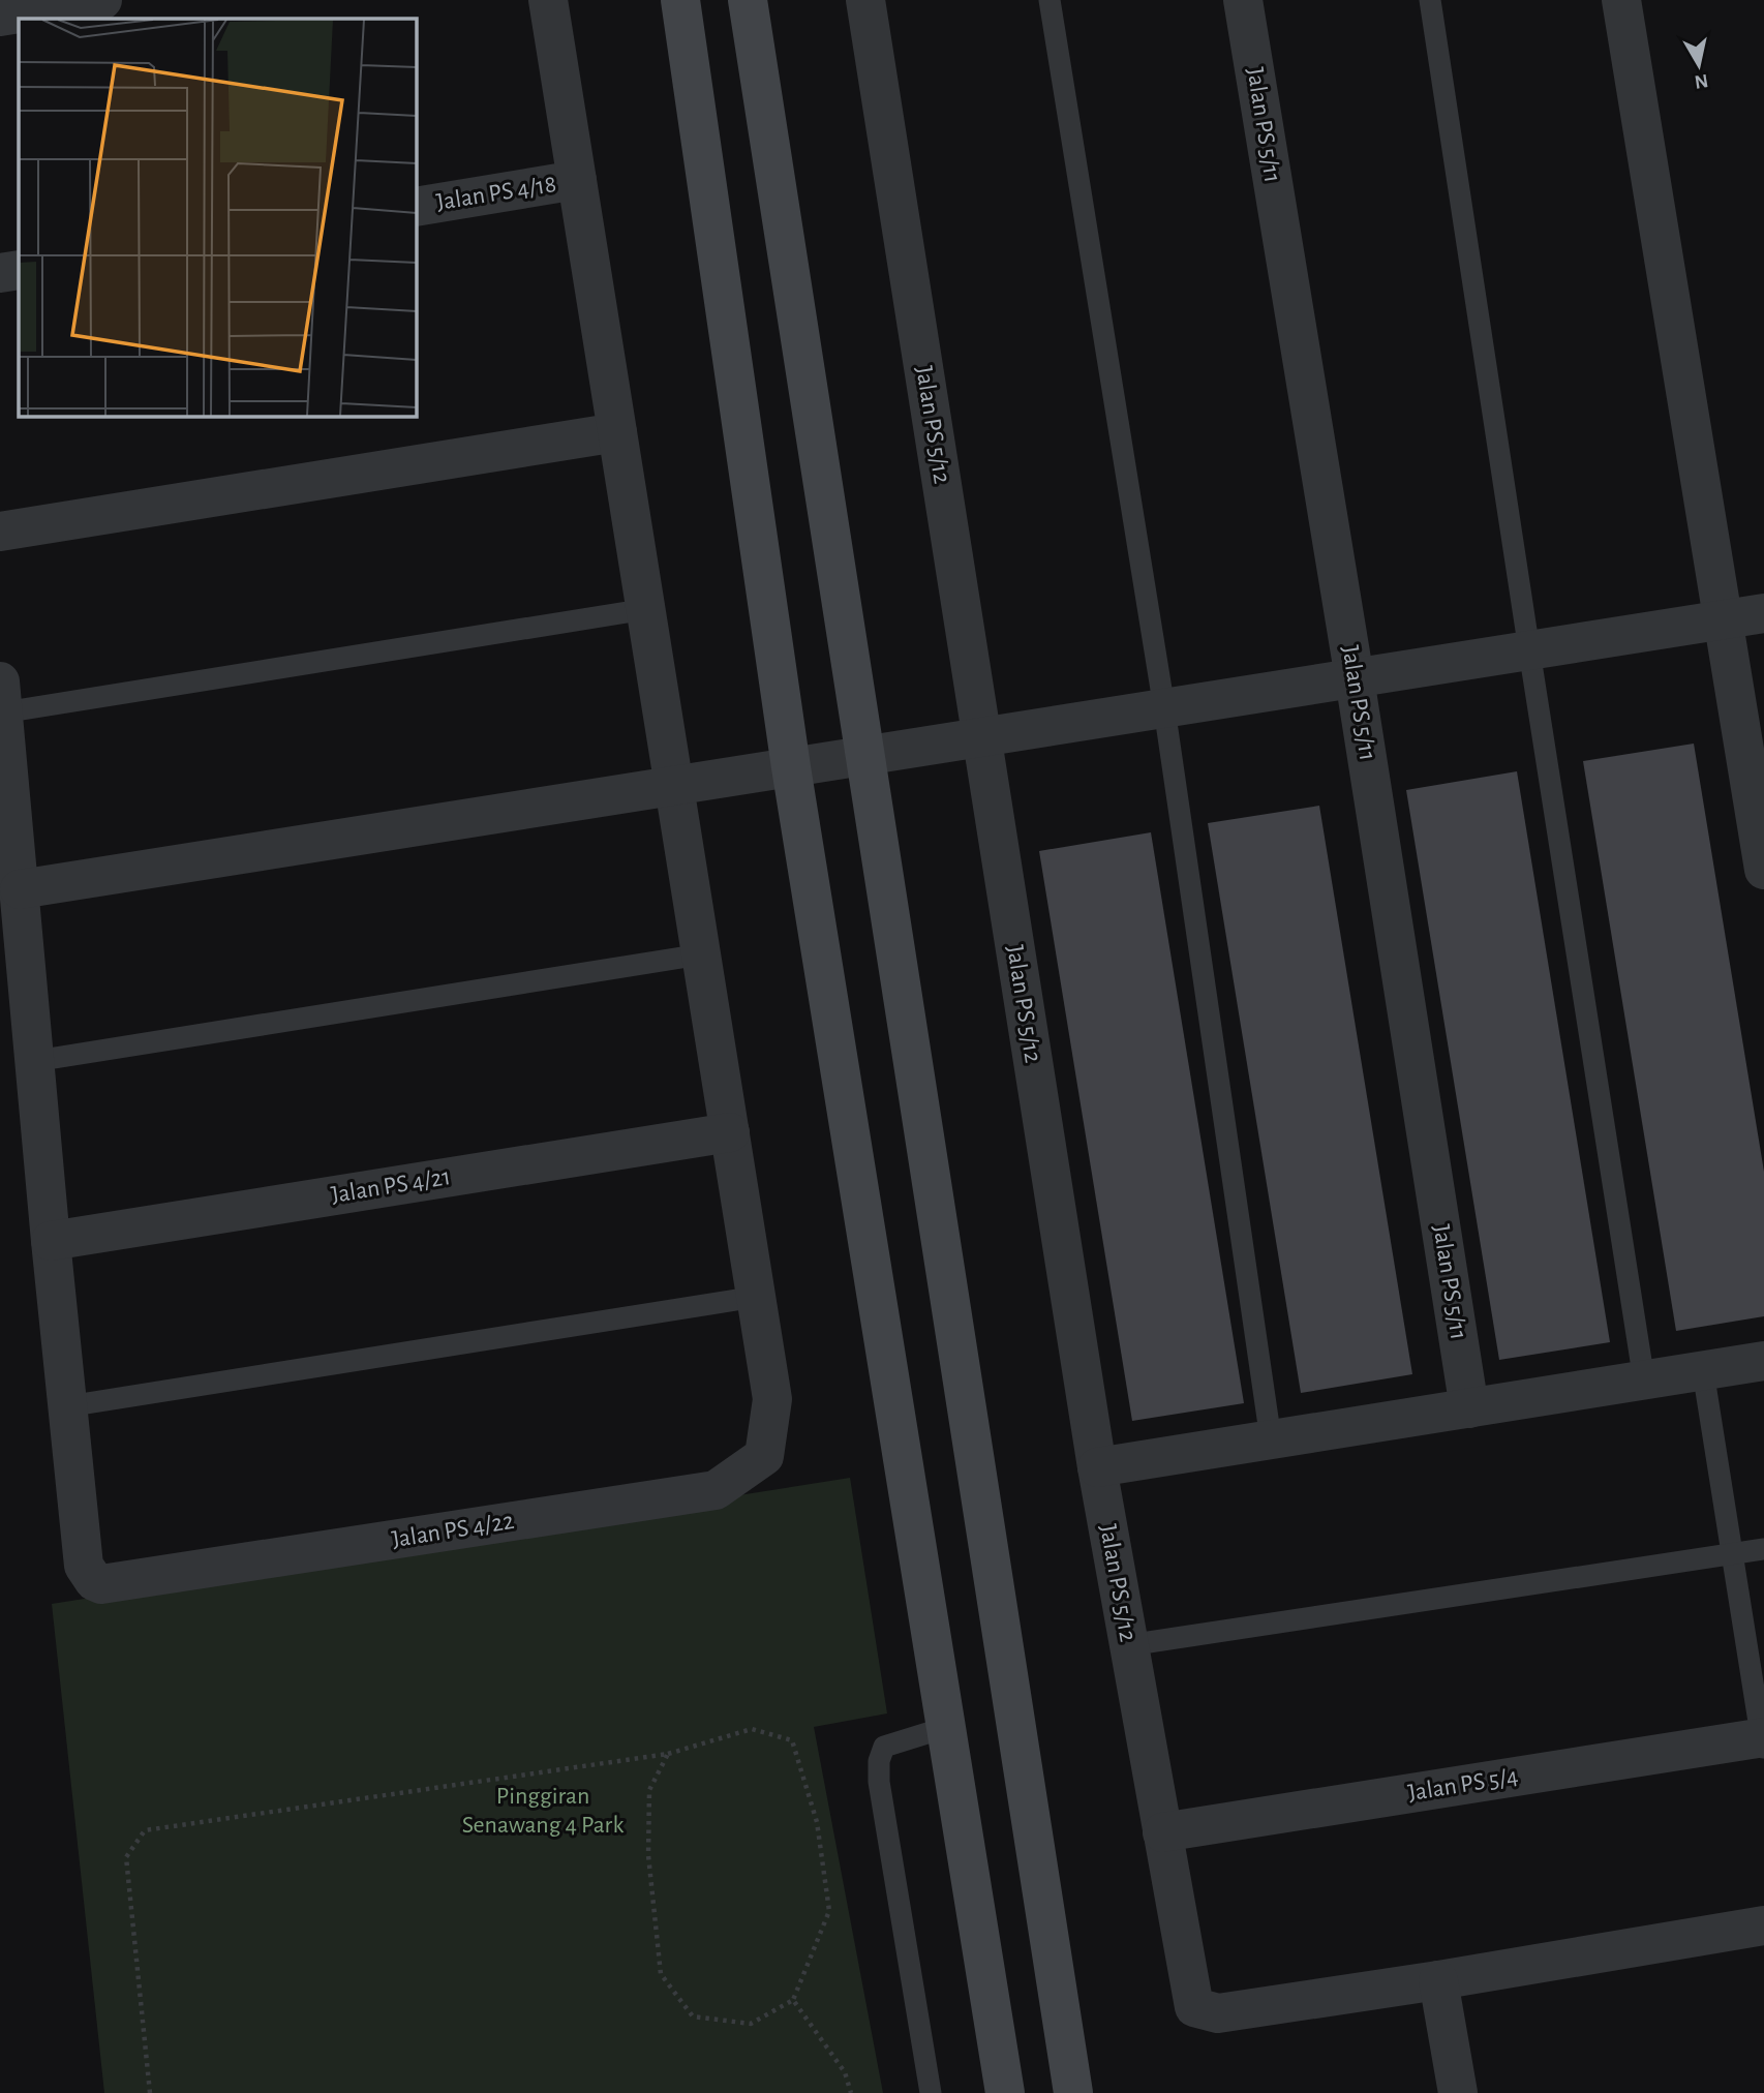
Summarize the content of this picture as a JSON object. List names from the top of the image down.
{
  "streets": {
    "street": [
      "Jalan PS 5/11",
      "Jalan PS 4/18",
      "Jalan PS 5/12",
      "Jalan PS 4/21",
      "Jalan PS 4/22",
      "Jalan PS 5/4"
    ]
  },
  "crossings": [
    ["Jalan PS 5/12", "Jalan PS 5/4"]
  ],
  "parks": ["Pinggiran Senawang 4 Park"],
  "north": "bottom"
}
